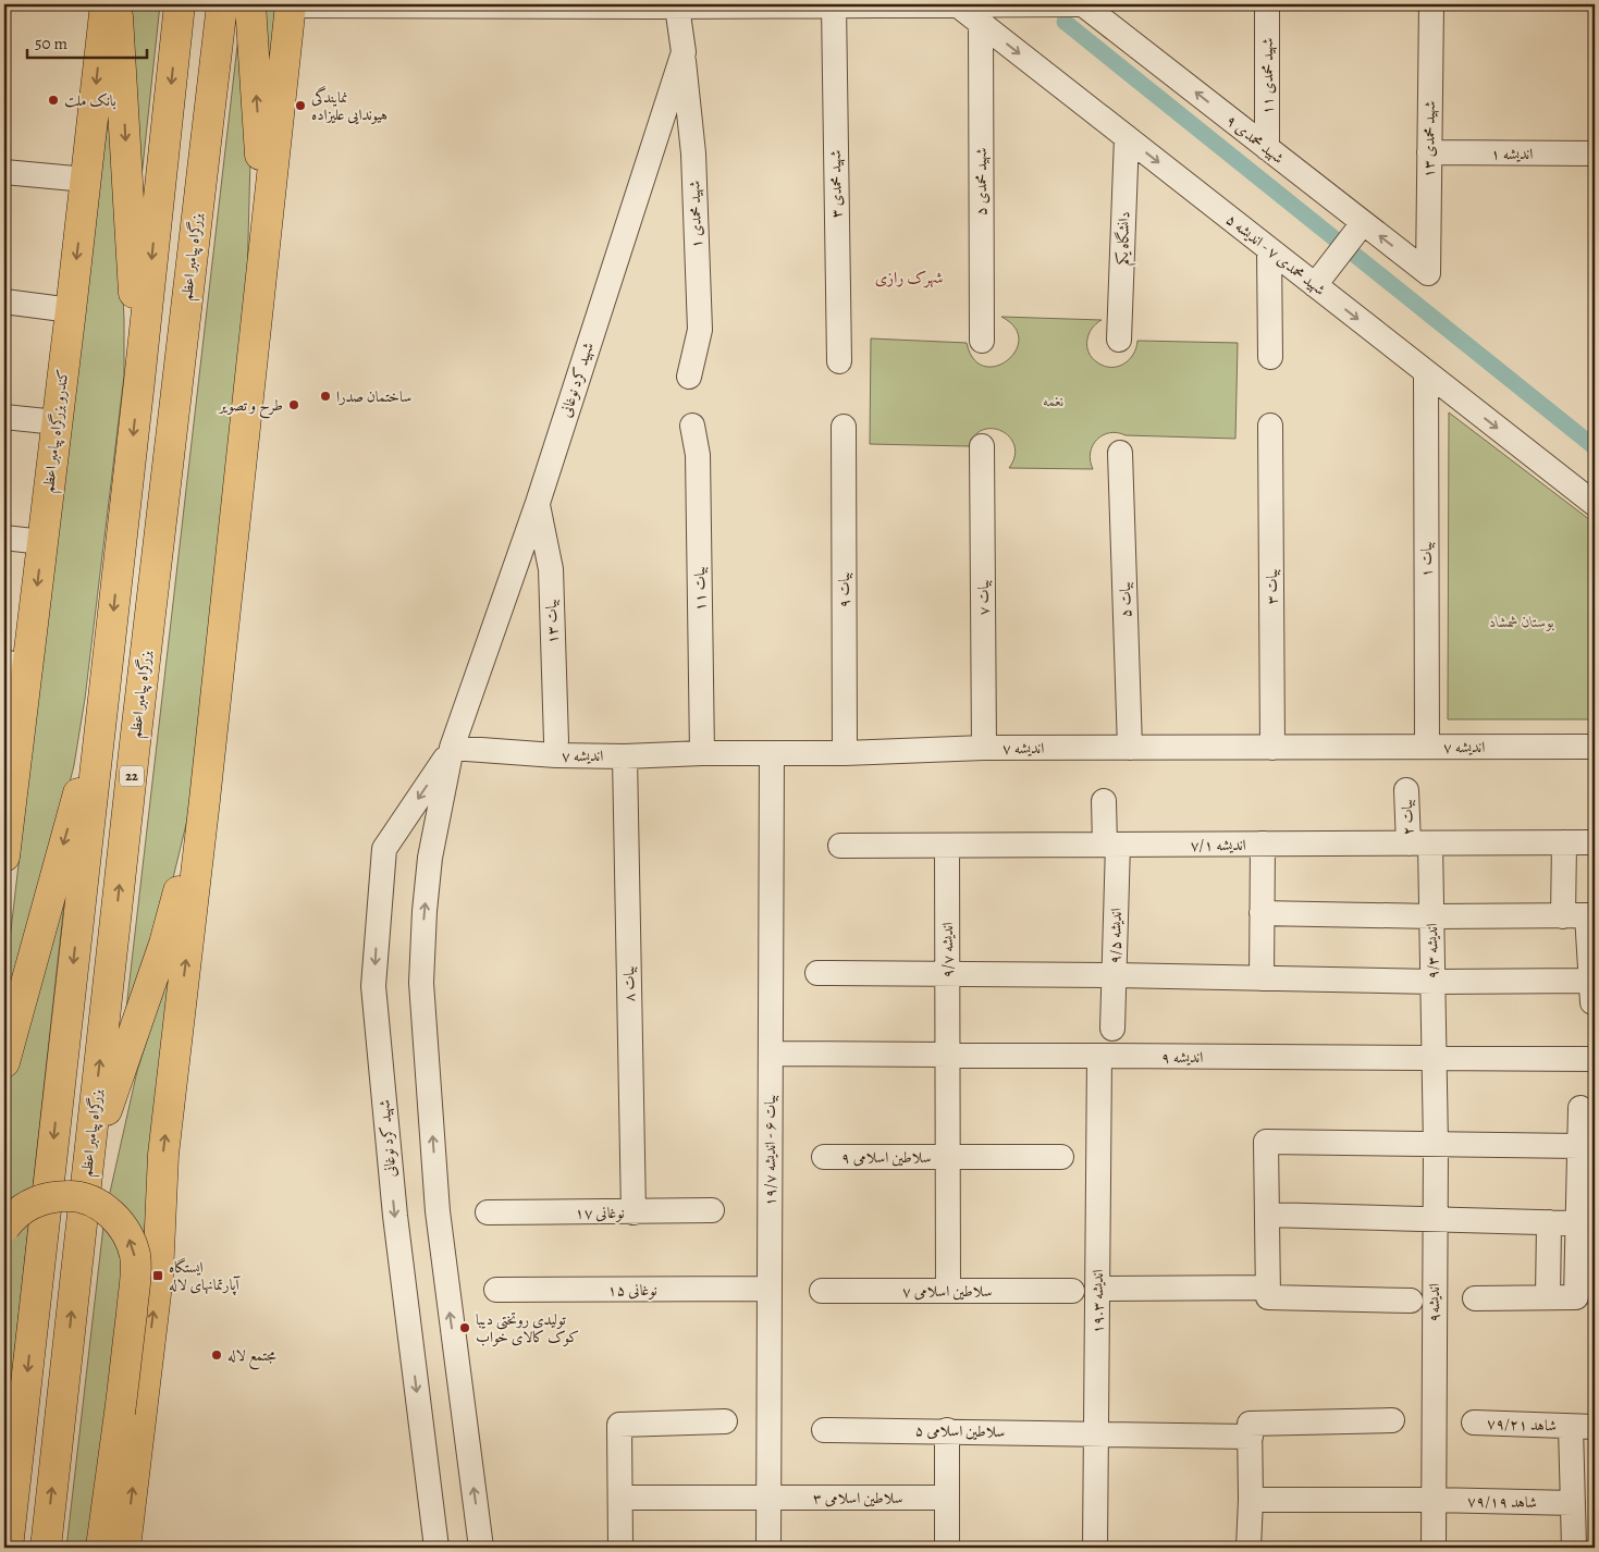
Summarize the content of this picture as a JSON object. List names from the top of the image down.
{
  "streets": {
    "highway": ["بزرگراه پیامبر اعظم", "کندرو بزرگراه پیامبر اعظم", "22"],
    "street": [
      "شهید محمدی ۱۱",
      "شهید محمدی ۹",
      "شهید محمدی ۱۳",
      "اندیشه ۱",
      "شهید محمدی ۵",
      "شهید محمدی ۳",
      "شهید محمدی ۱",
      "دانشگاه یکم",
      "شهید محمدی ۷ - اندیشه ۵",
      "شهید کرد نوغانی",
      "بیات ۱",
      "بیات ۳",
      "بیات ۱۱",
      "بیات ۹",
      "بیات ۷",
      "بیات ۵",
      "بیات ۱۳",
      "اندیشه ۷",
      "بیات ۲",
      "اندیشه ۷/۱",
      "اندیشه ۹/۵",
      "اندیشه ۹/۷",
      "اندیشه ۹/۳",
      "بیات ۸",
      "اندیشه ۹",
      "بیات ۶ - اندیشه ۱۹/۷",
      "سلاطین اسلامی ۹",
      "نوغانی ۱۷",
      "نوغانی ۱۵",
      "سلاطین اسلامی ۷",
      "اندیشه ۱۹.۳",
      "اندیشه۹",
      "شاهد ۷۹/۲۱",
      "سلاطین اسلامی ۵",
      "سلاطین اسلامی ۳",
      "شاهد ۷۹/۱۹"
    ]
  },
  "crossings": [
    ["شهید محمدی ۱۱", "شهید محمدی ۹"],
    ["شهید محمدی ۹", "شهید محمدی ۱۳"],
    ["شهید محمدی ۱۳", "اندیشه ۱"],
    ["شهید محمدی ۵", "شهید محمدی ۷ - اندیشه ۵"],
    ["شهید محمدی ۱", "شهید کرد نوغانی"],
    ["دانشگاه یکم", "شهید محمدی ۷ - اندیشه ۵"],
    ["شهید محمدی ۷ - اندیشه ۵", "بیات ۱"],
    ["شهید کرد نوغانی", "بیات ۱۳"],
    ["شهید کرد نوغانی", "اندیشه ۷"],
    ["بیات ۱", "اندیشه ۷"],
    ["بیات ۳", "اندیشه ۷"],
    ["بیات ۱۱", "اندیشه ۷"],
    ["بیات ۹", "اندیشه ۷"],
    ["بیات ۷", "اندیشه ۷"],
    ["بیات ۵", "اندیشه ۷"],
    ["اندیشه ۷", "بیات ۸"],
    ["اندیشه ۷", "بیات ۶ - اندیشه ۱۹/۷"],
    ["بیات ۲", "اندیشه ۷/۱"],
    ["بیات ۲", "اندیشه ۹/۳"],
    ["اندیشه ۷/۱", "اندیشه ۹/۵"],
    ["اندیشه ۷/۱", "اندیشه ۹/۷"],
    ["اندیشه ۷/۱", "اندیشه ۹/۳"],
    ["اندیشه ۹/۷", "اندیشه ۹"],
    ["اندیشه ۹/۷", "سلاطین اسلامی ۹"],
    ["اندیشه ۹/۷", "سلاطین اسلامی ۷"],
    ["اندیشه ۹/۳", "اندیشه ۹"],
    ["اندیشه ۹/۳", "اندیشه۹"],
    ["بیات ۸", "نوغانی ۱۷"],
    ["اندیشه ۹", "بیات ۶ - اندیشه ۱۹/۷"],
    ["اندیشه ۹", "اندیشه ۱۹.۳"],
    ["اندیشه ۹", "اندیشه۹"],
    ["بیات ۶ - اندیشه ۱۹/۷", "نوغانی ۱۵"],
    ["بیات ۶ - اندیشه ۱۹/۷", "سلاطین اسلامی ۳"],
    ["اندیشه ۱۹.۳", "سلاطین اسلامی ۵"],
    ["اندیشه۹", "شاهد ۷۹/۱۹"]
  ],
  "one_way": ["شهید محمدی ۹", "شهید محمدی ۷ - اندیشه ۵"],
  "districts": ["شهرک رازی"],
  "parks": ["نغمه", "بوستان شمشاد"],
  "places": {
    "other": [
      "بانک ملت",
      "نمایندگی هیوندایی علیزاده",
      "ساختمان صدرا",
      "طرح و تصویر",
      "تولیدی روتختی دیبا کوک کالای خواب",
      "مجتمع لاله"
    ],
    "transit": ["ایستگاه آپارتمانهای لاله"]
  },
  "scale_bar": "50 m"
}
